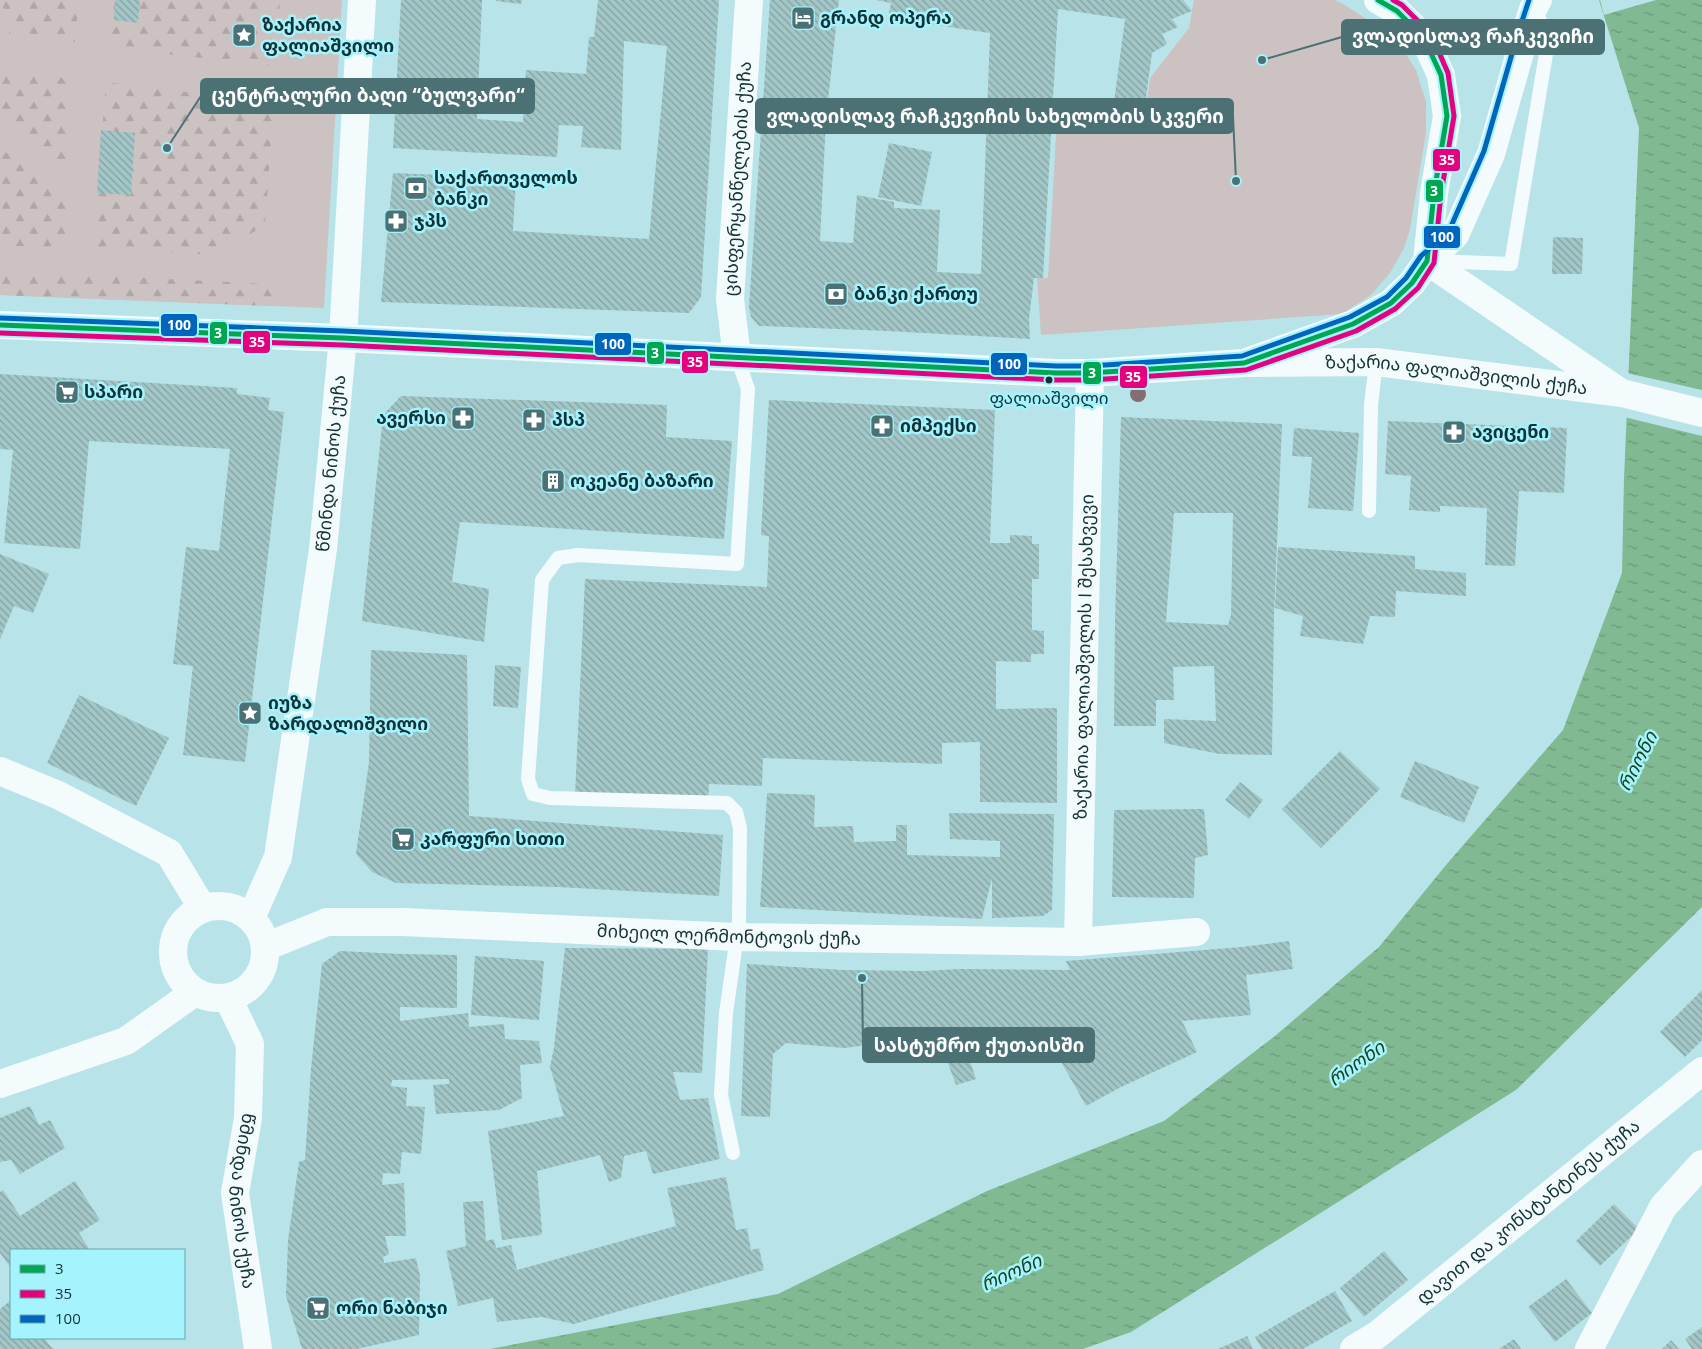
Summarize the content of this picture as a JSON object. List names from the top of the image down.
{
  "streets": {
    "main road": [
      "ცისფერყანწელების ქუჩა",
      "ზაქარია ფალიაშვილის ქუჩა",
      "წმინდა ნინოს ქუჩა",
      "ზაქარია ფალიაშვილის I შესახვევი",
      "მიხეილ ლერმონტოვის ქუჩა",
      "დავით და კონსტანტინეს ქუჩა"
    ]
  },
  "crossings": [
    ["ცისფერყანწელების ქუჩა", "ზაქარია ფალიაშვილის ქუჩა"],
    ["ზაქარია ფალიაშვილის ქუჩა", "წმინდა ნინოს ქუჩა"],
    ["ზაქარია ფალიაშვილის ქუჩა", "ზაქარია ფალიაშვილის I შესახვევი"],
    ["წმინდა ნინოს ქუჩა", "მიხეილ ლერმონტოვის ქუჩა"],
    ["ზაქარია ფალიაშვილის I შესახვევი", "მიხეილ ლერმონტოვის ქუჩა"]
  ],
  "water": ["რიონი"],
  "places": {
    "hotel": ["გრანდ ოპერა"],
    "place": ["ზაქარია ფალიაშვილი", "იუზა ზარდალიშვილი"],
    "other": [
      "ვლადისლავ რაჩკევიჩი",
      "ცენტრალური ბაღი “ბულვარი“",
      "ვლადისლავ რაჩკევიჩის სახელობის სკვერი",
      "ფალიაშვილი",
      "სასტუმრო ქუთაისში"
    ],
    "bank": ["საქართველოს ბანკი", "ბანკი ქართუ"],
    "pharmacy": [
      "ჯპს",
      "ავერსი",
      "პსპ",
      "იმპექსი",
      "ავიცენი"
    ],
    "supermarket": ["სპარი", "კარფური სითი", "ორი ნაბიჯი"],
    "building": ["ოკეანე ბაზარი"]
  },
  "lines": ["transit line 3", "transit line 35", "transit line 100"],
  "legend": ["3", "35", "100"]
}
